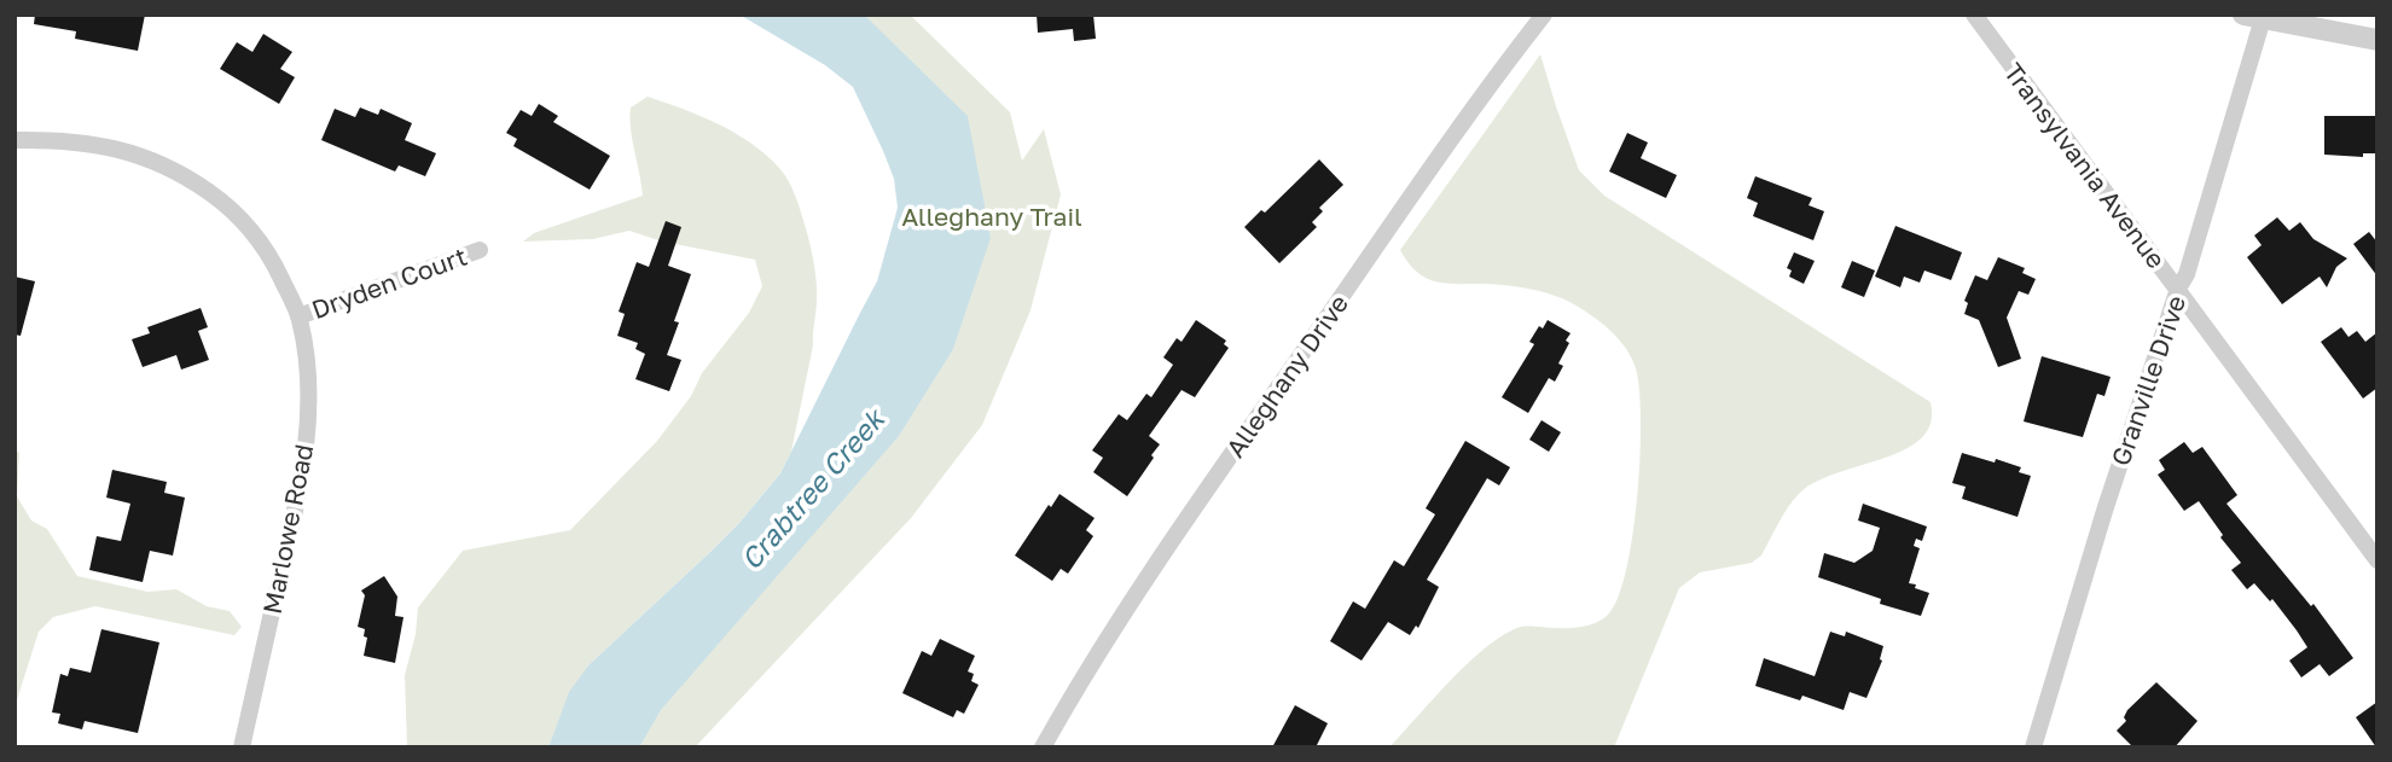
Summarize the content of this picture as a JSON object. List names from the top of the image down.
{
  "streets": {
    "street": [
      "Transylvania Avenue",
      "Dryden Court",
      "Alleghany Drive",
      "Granville Drive",
      "Marlowe Road"
    ]
  },
  "crossings": [
    ["Transylvania Avenue", "Granville Drive"],
    ["Dryden Court", "Marlowe Road"]
  ],
  "water": ["Crabtree Creek"],
  "parks": ["Alleghany Trail"]
}
